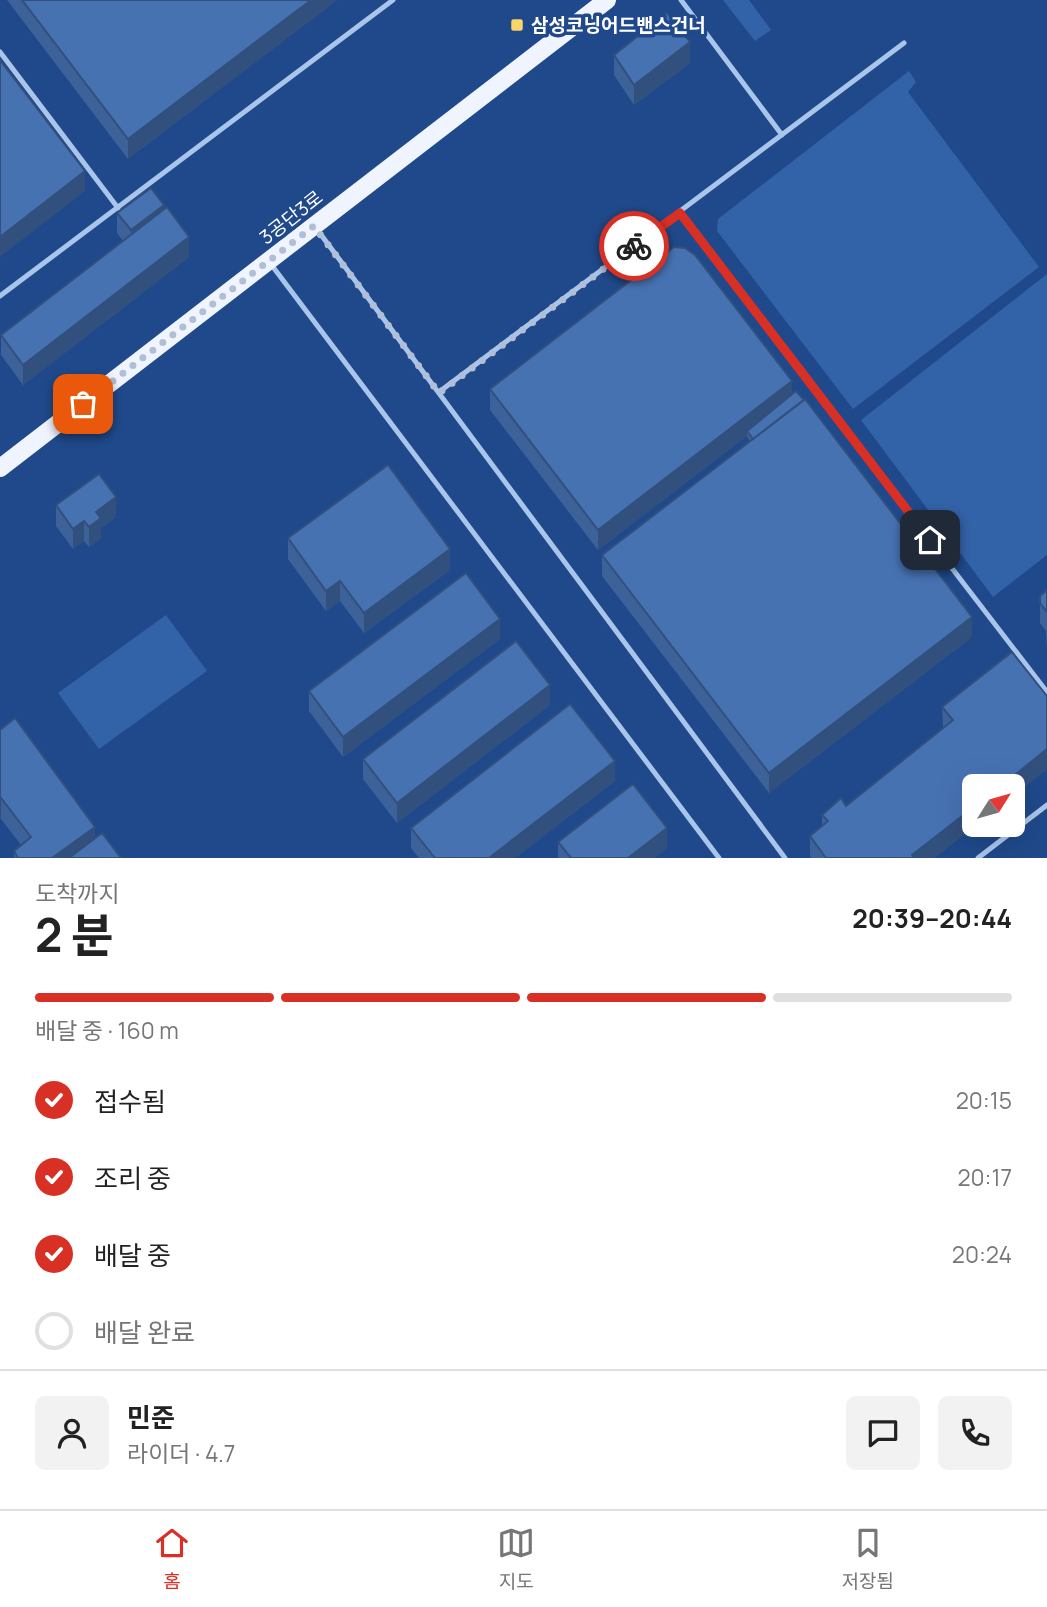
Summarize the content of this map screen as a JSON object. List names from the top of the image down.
{
  "streets": {
    "main road": ["3공단3로"]
  },
  "places": {
    "transit": ["삼성코닝어드밴스건너"]
  },
  "north": "top right",
  "page": {
    "heading": ["2 분", "도착까지", "20:39–20:44"],
    "panel": ["민준", "라이더 · 4.7"],
    "bar": "배달 중 · 160 m",
    "list": [
      ["접수됨", "20:15"],
      ["조리 중", "20:17"],
      ["배달 중", "20:24"],
      "배달 완료"
    ],
    "tabs": ["홈", "지도", "저장됨"]
  }
}
